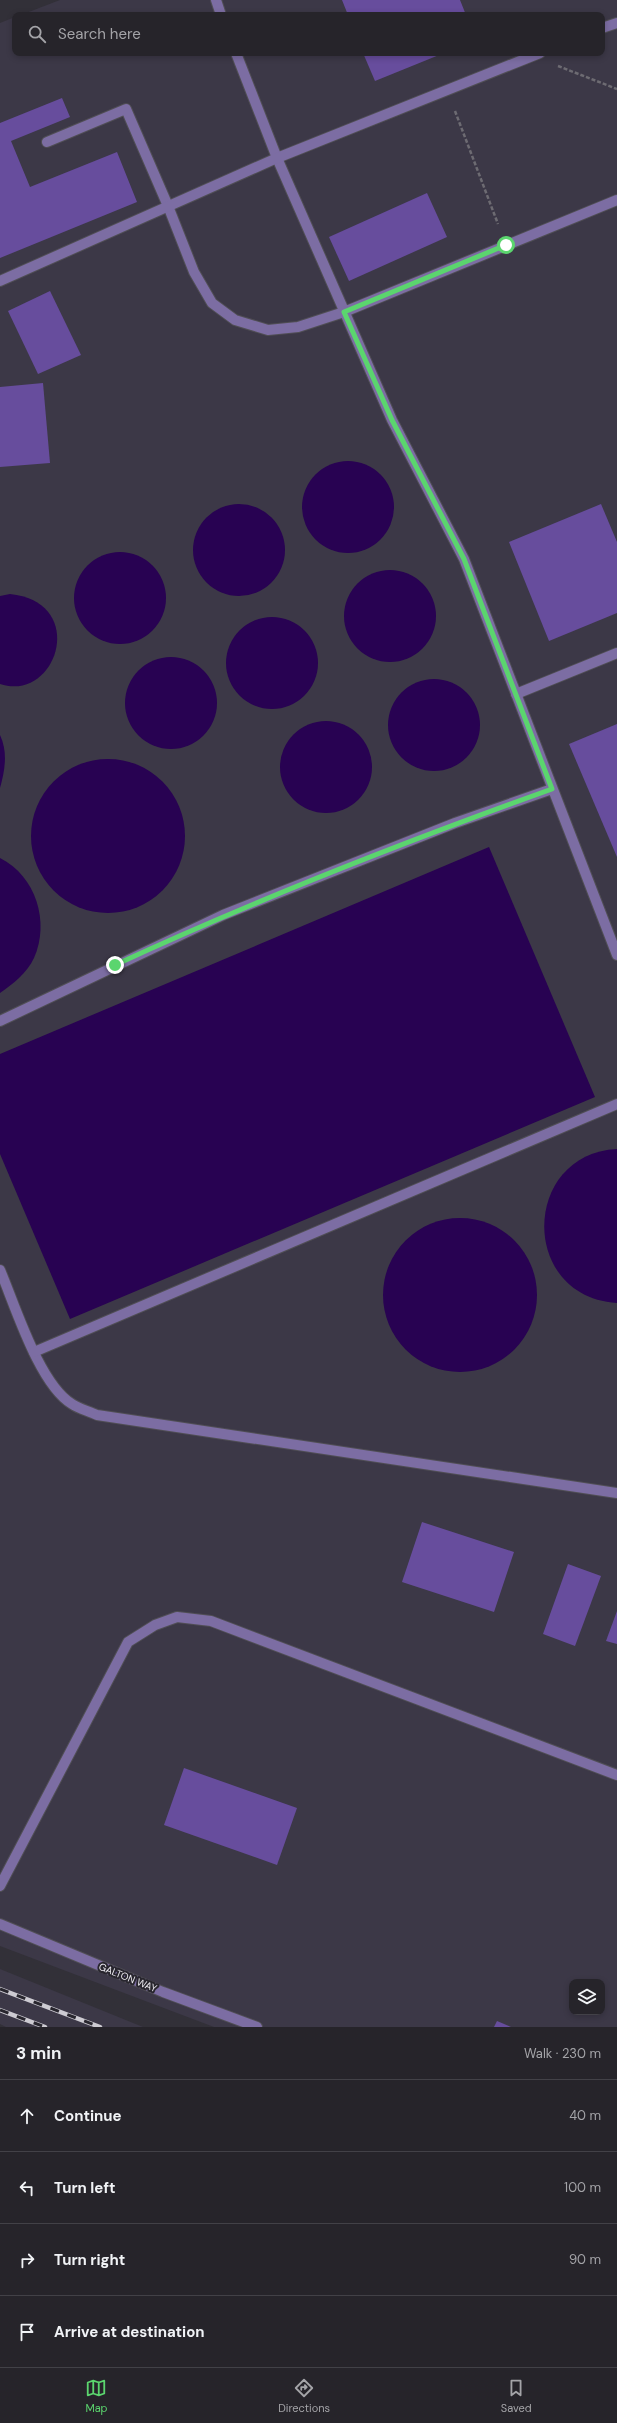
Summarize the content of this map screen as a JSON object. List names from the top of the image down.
{
  "streets": {
    "street": ["GALTON WAY"]
  },
  "page": {
    "search": "Search here",
    "heading": ["3 min", "Walk · 230 m"],
    "list": [
      ["Continue", "40 m"],
      ["Turn left", "100 m"],
      ["Turn right", "90 m"],
      "Arrive at destination"
    ],
    "nav": ["Map", "Directions", "Saved"]
  }
}
